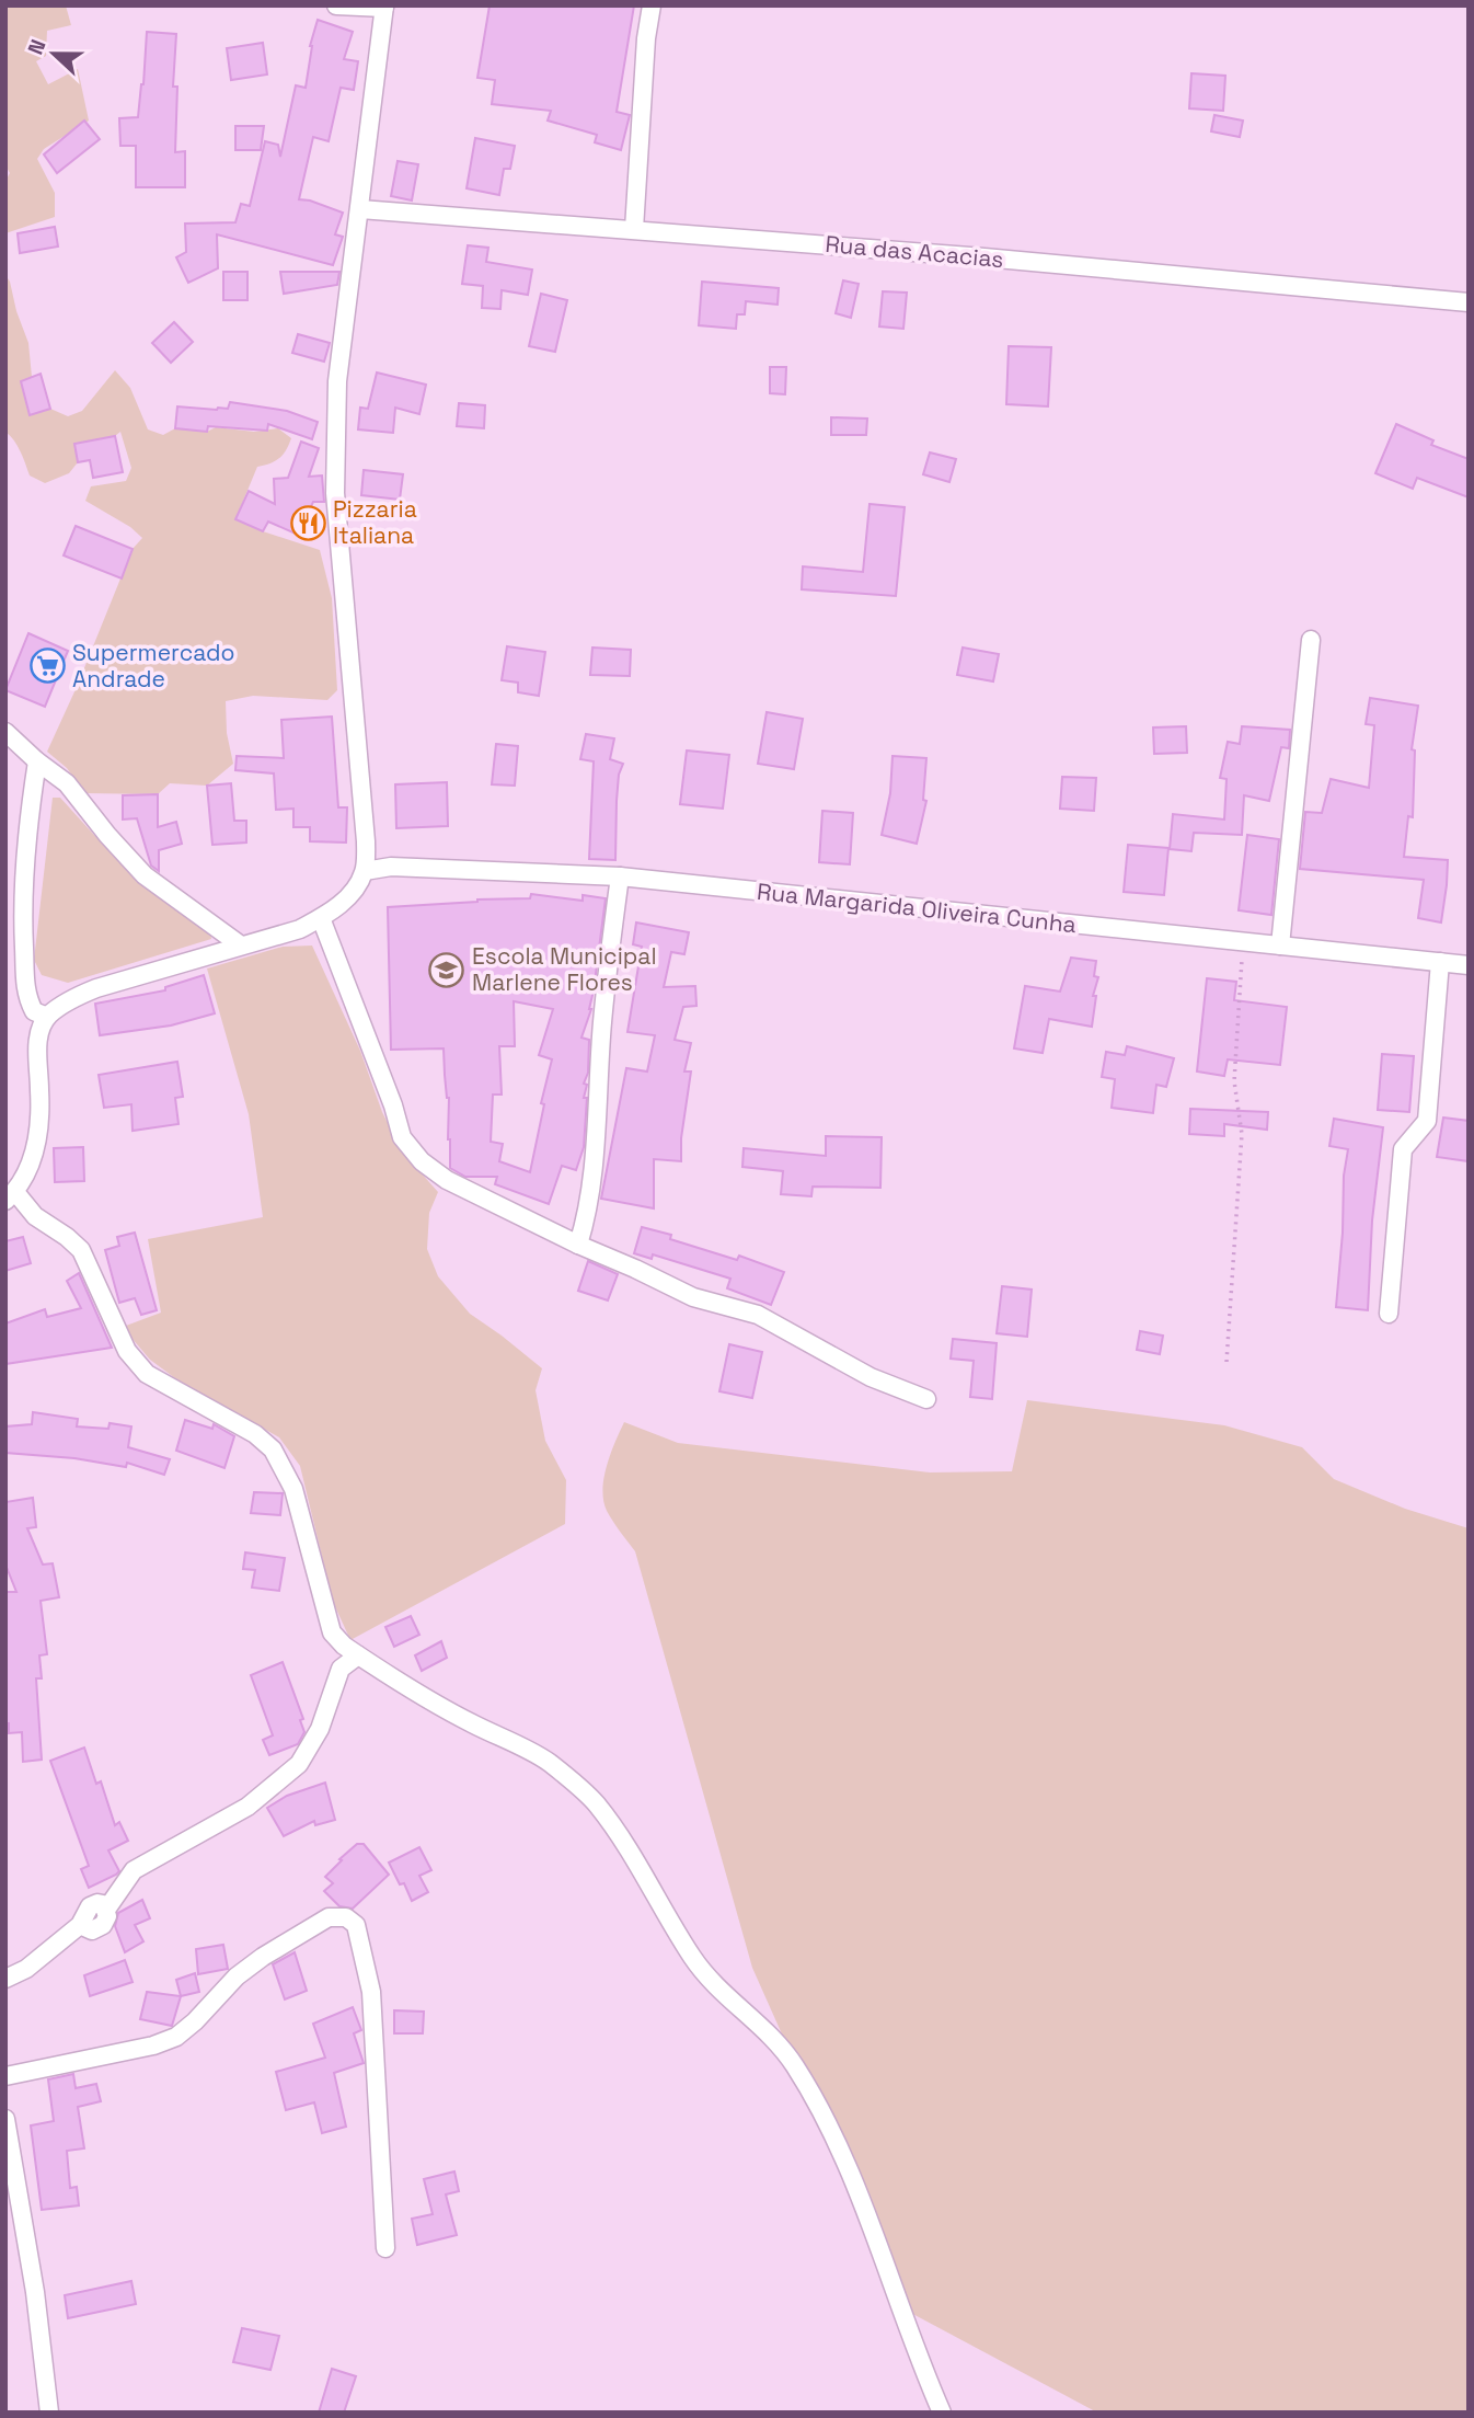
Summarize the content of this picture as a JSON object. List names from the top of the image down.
{
  "streets": {
    "street": ["Rua das Acacias", "Rua Margarida Oliveira Cunha"]
  },
  "places": {
    "restaurant": ["Pizzaria Italiana"],
    "supermarket": ["Supermercado Andrade"],
    "school or university": ["Escola Municipal Marlene Flores"]
  },
  "north": "left"
}
